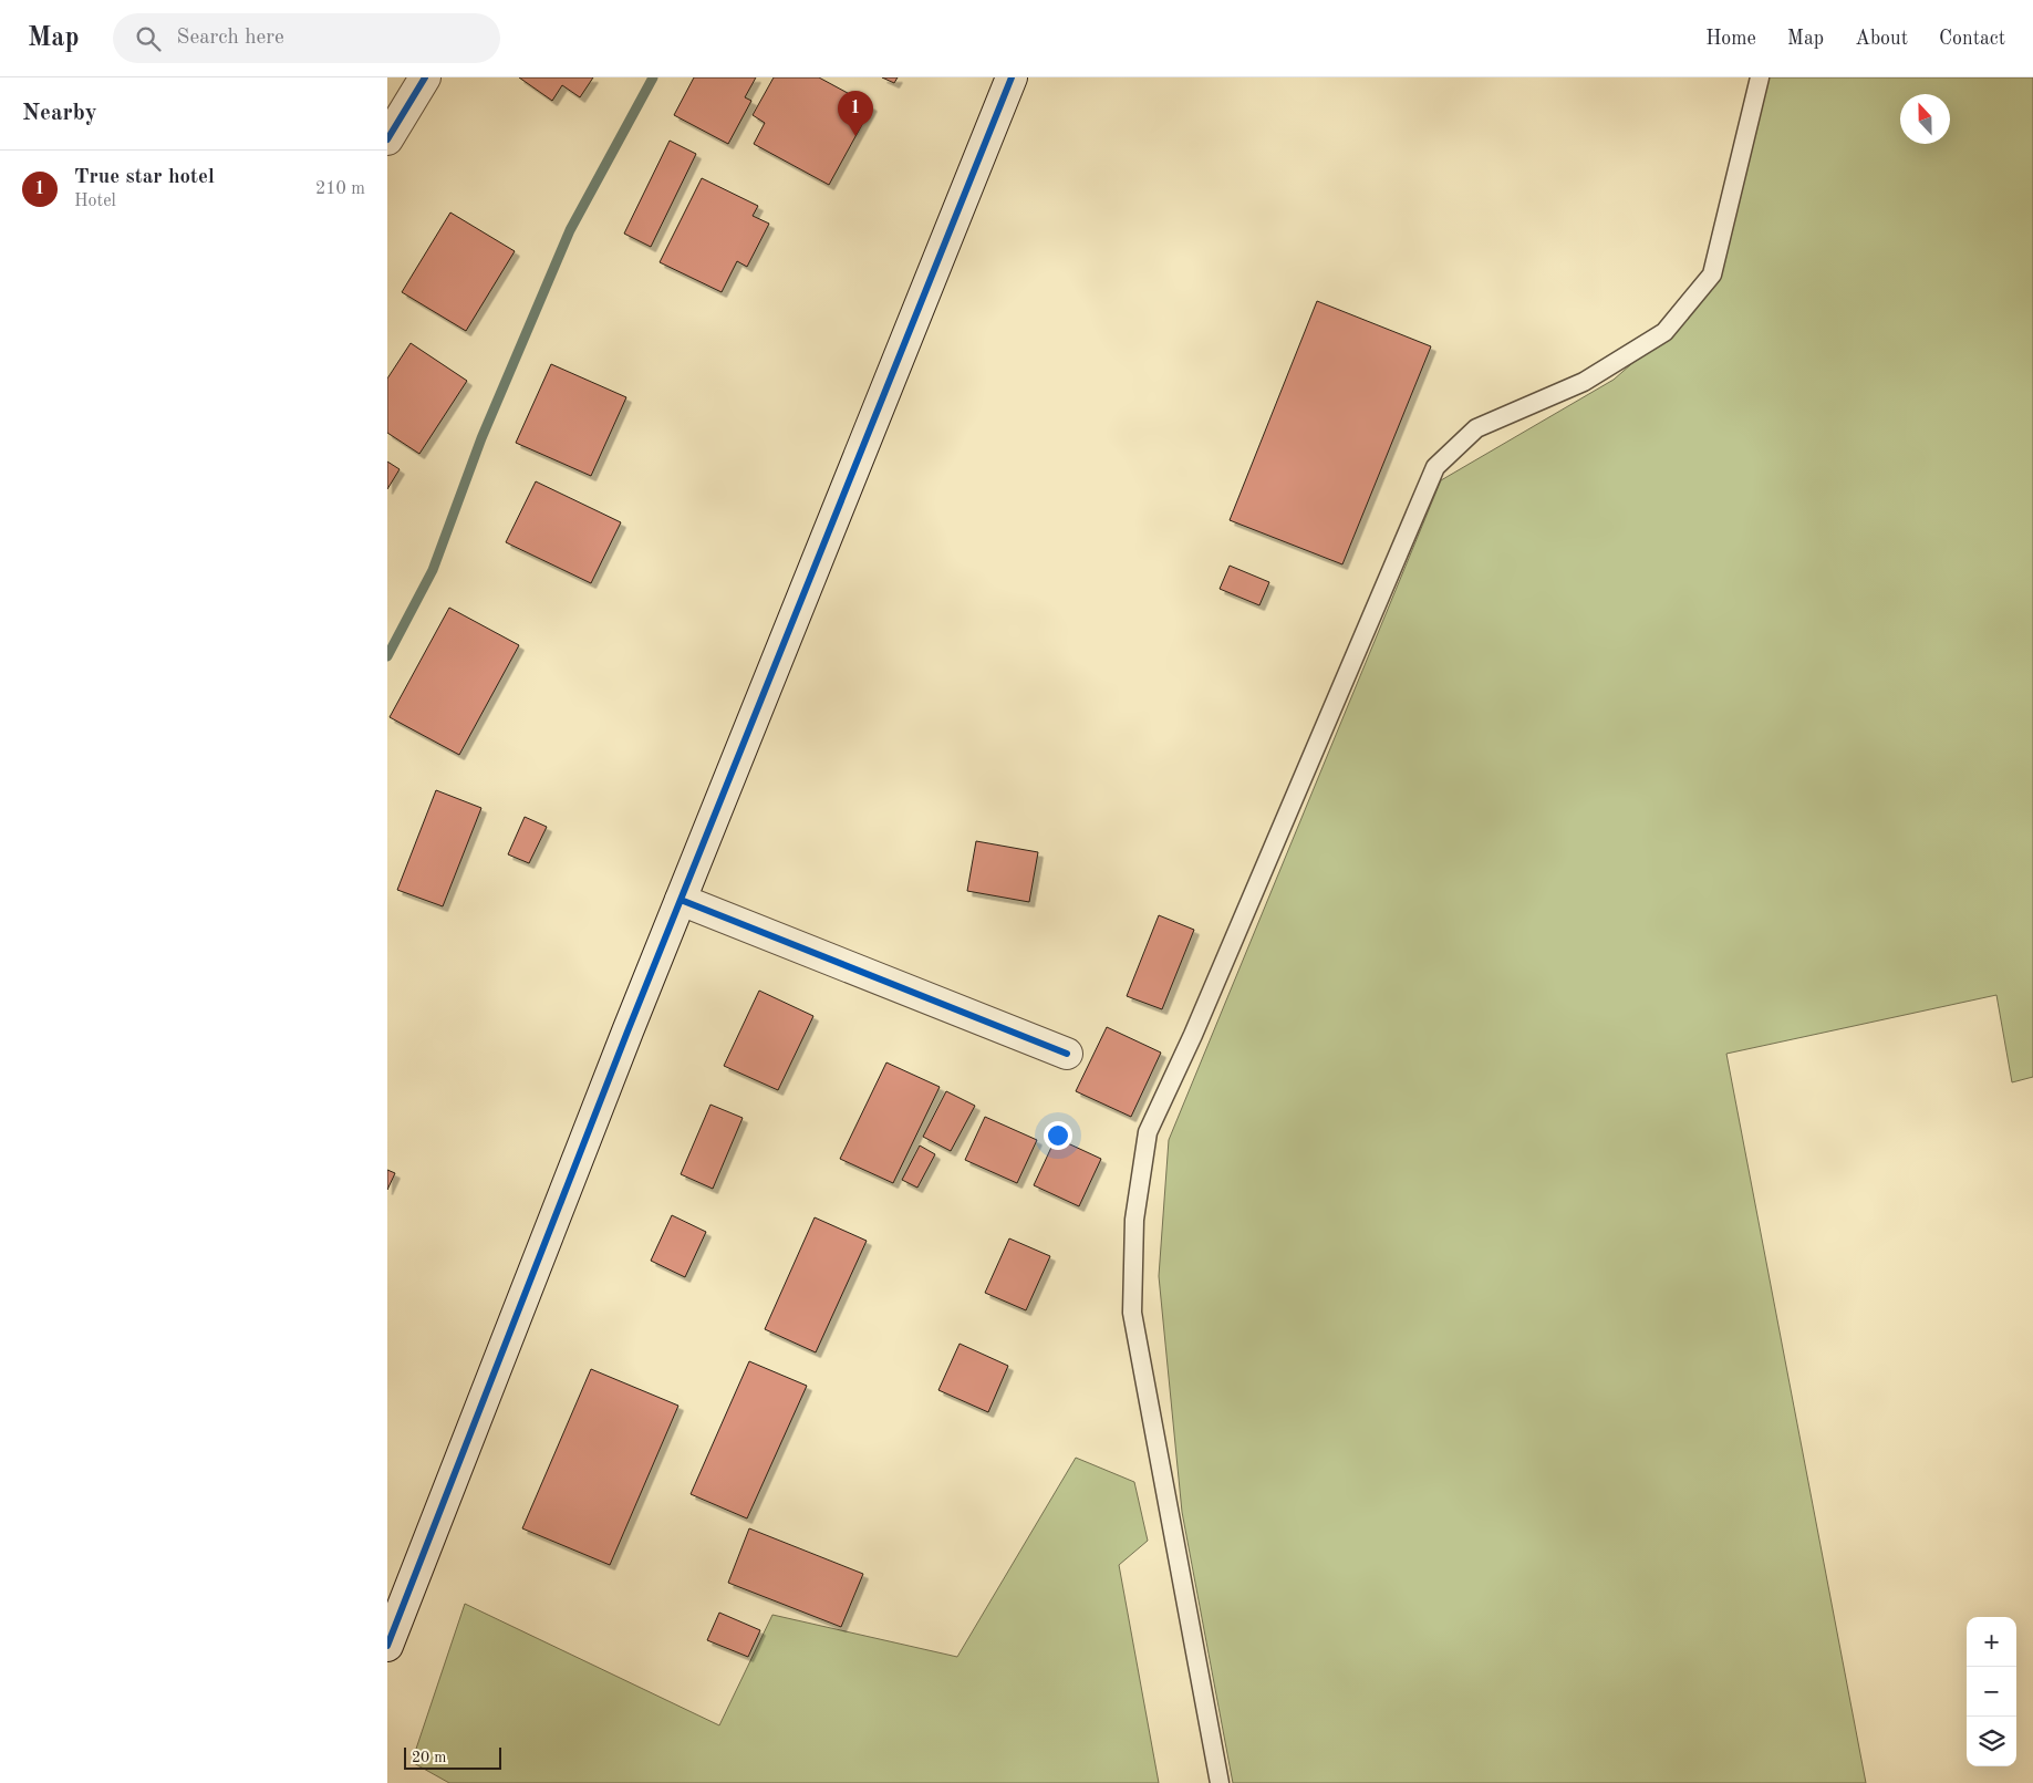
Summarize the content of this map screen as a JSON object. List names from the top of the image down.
{
  "scale_bar": "20 m",
  "north": "top",
  "page": {
    "header": "Map",
    "search": "Search here",
    "nav": [
      "Home",
      "Map",
      "About",
      "Contact"
    ],
    "heading": "Nearby",
    "pins": "1",
    "list": [
      {
        "mark": "1",
        "name": "True star hotel",
        "note": "Hotel",
        "value": "210 m"
      }
    ],
    "map_buttons": ["+", "−"],
    "scale": "20 m"
  }
}
